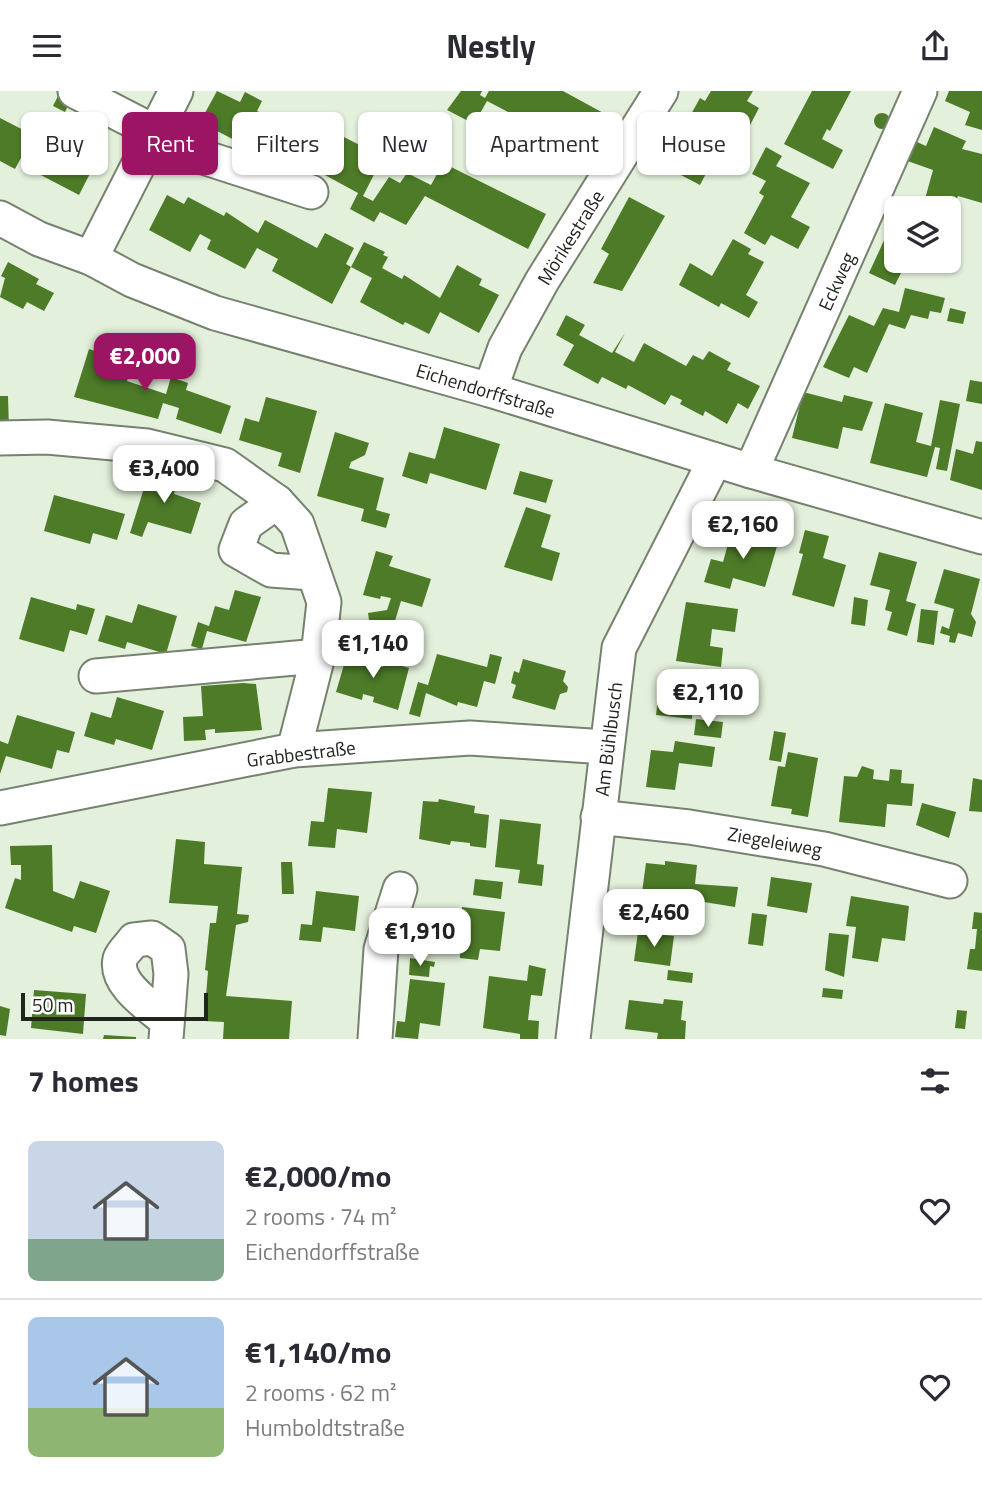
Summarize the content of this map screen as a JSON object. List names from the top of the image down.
{
  "streets": {
    "street": [
      "Mörikestraße",
      "Eckweg",
      "Eichendorffstraße",
      "Am Bühlbusch",
      "Grabbestraße",
      "Ziegeleiweg"
    ]
  },
  "crossings": [
    ["Mörikestraße", "Eichendorffstraße"],
    ["Eckweg", "Eichendorffstraße"],
    ["Eichendorffstraße", "Am Bühlbusch"],
    ["Am Bühlbusch", "Grabbestraße"],
    ["Am Bühlbusch", "Ziegeleiweg"]
  ],
  "scale_bar": "50 m",
  "page": {
    "header": "Nestly",
    "chip": [
      "Buy",
      "Rent",
      "Filters",
      "New",
      "Apartment",
      "House"
    ],
    "price": [
      "€2,000",
      "€3,400",
      "€2,160",
      "€1,140",
      "€2,110",
      "€2,460",
      "€1,910"
    ],
    "scale": "50 m",
    "heading": "7 homes",
    "list": [
      {
        "name": "€2,000/mo",
        "note": "2 rooms · 74 m² · Eichendorffstraße"
      },
      {
        "name": "€1,140/mo",
        "note": "2 rooms · 62 m² · Humboldtstraße"
      }
    ]
  }
}
